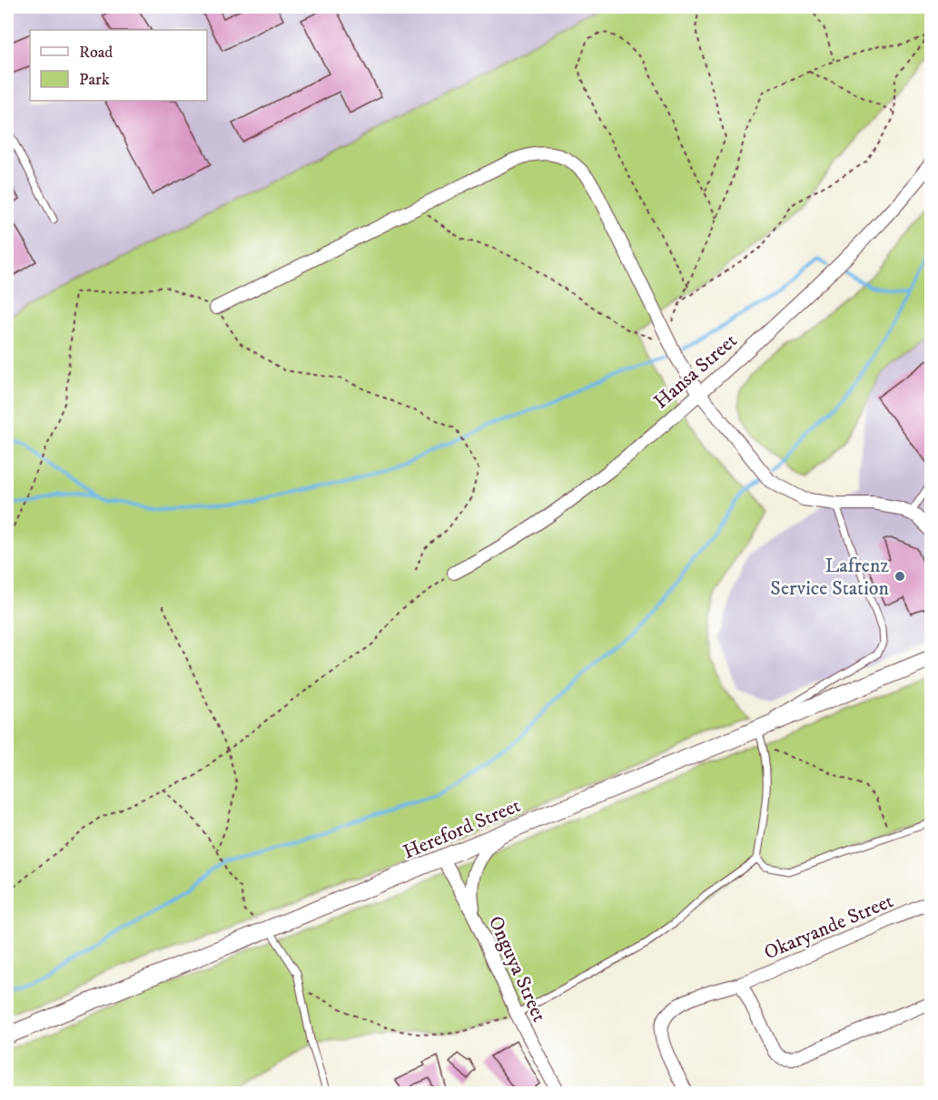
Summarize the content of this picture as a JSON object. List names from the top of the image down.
{
  "streets": {
    "main road": ["Hereford Street"],
    "street": ["Hansa Street", "Okaryande Street", "Onguya Street"]
  },
  "crossings": [
    ["Hereford Street", "Onguya Street"]
  ],
  "places": ["Lafrenz Service Station"],
  "legend": ["Road", "Park"]
}
